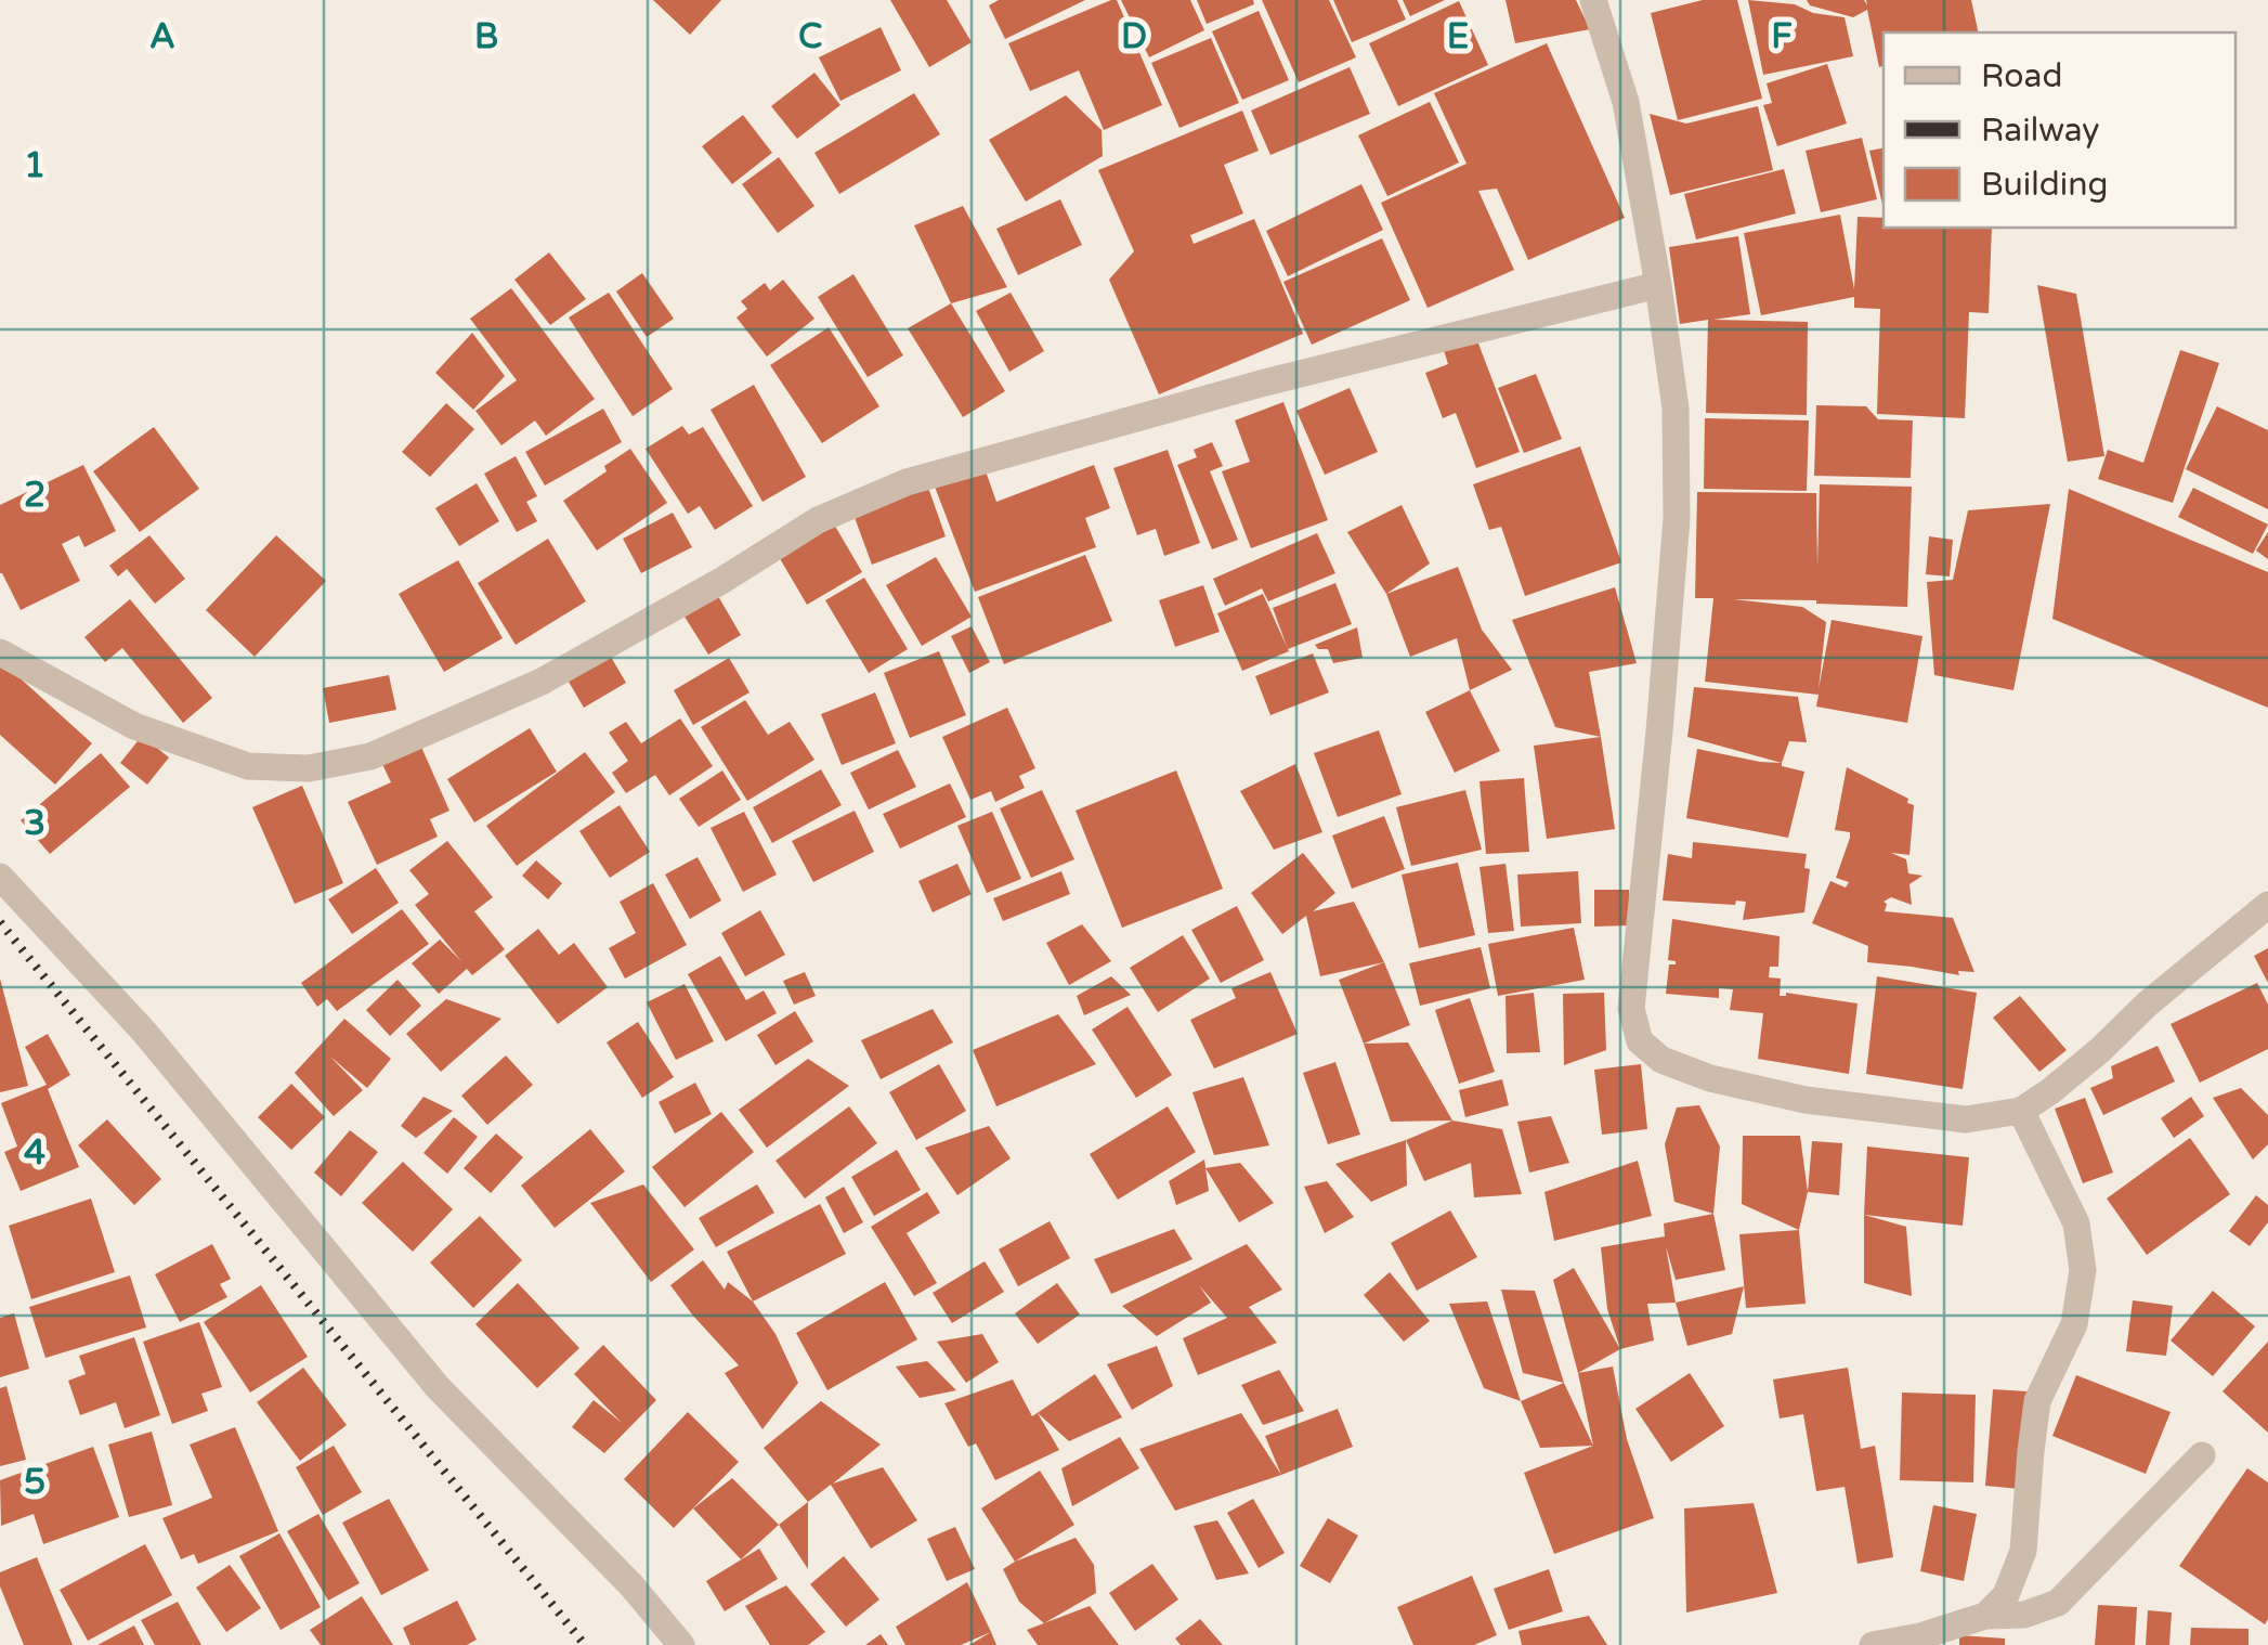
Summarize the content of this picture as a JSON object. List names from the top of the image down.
{
  "legend": ["Road", "Railway", "Building"],
  "grid": {
    "columns": [
      "A",
      "B",
      "C",
      "D",
      "E",
      "F"
    ],
    "rows": [
      "1",
      "2",
      "3",
      "4",
      "5"
    ]
  }
}
